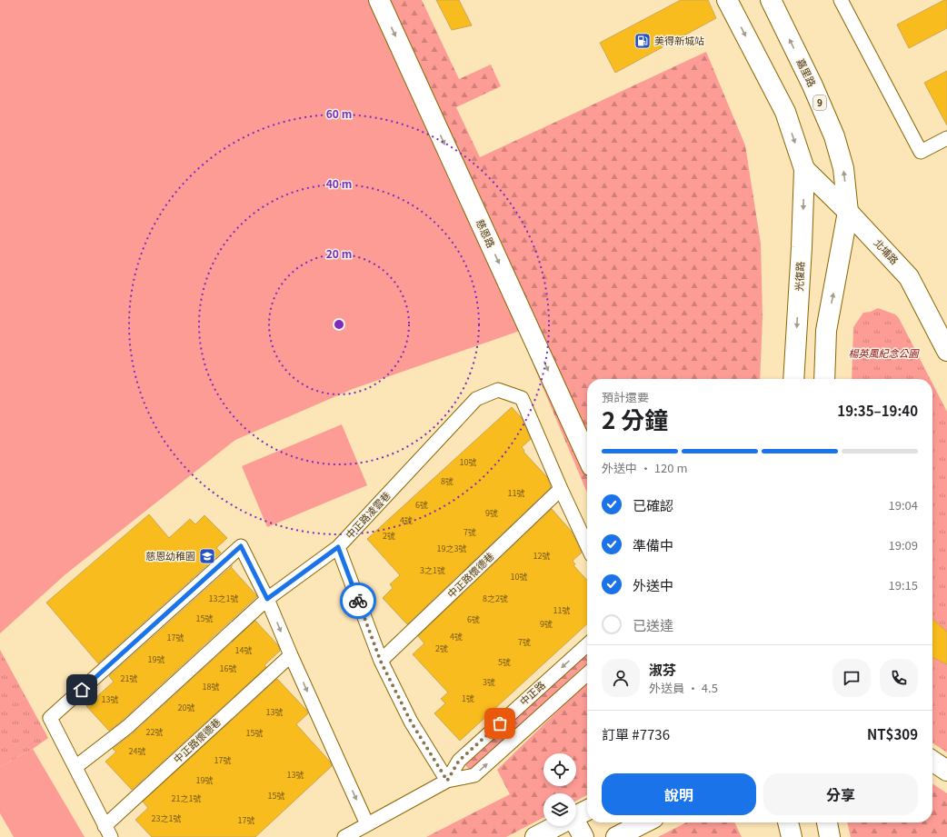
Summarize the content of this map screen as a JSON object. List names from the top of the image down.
{
  "streets": {
    "street": [
      "嘉里路",
      "9",
      "慈恩路",
      "北埔路",
      "光復路"
    ],
    "lane": ["中正路凌雲巷", "中正路懷德巷", "中正路"]
  },
  "crossings": [
    ["嘉里路", "9"],
    ["嘉里路", "北埔路"],
    ["9", "北埔路"],
    ["北埔路", "光復路"],
    ["中正路凌雲巷", "中正路懷德巷"]
  ],
  "one_way": ["慈恩路"],
  "parks": ["楊英風紀念公園"],
  "places": {
    "fuel station": ["美得新城站"],
    "school or university": ["慈恩幼稚園"]
  },
  "house_numbers": [
    "10號",
    "8號",
    "11號",
    "6號",
    "9號",
    "4號",
    "7號",
    "2號",
    "19之3號",
    "12號",
    "3之1號",
    "10號",
    "13之1號",
    "8之2號",
    "11號",
    "15號",
    "6號",
    "9號",
    "4號",
    "17號",
    "7號",
    "2號",
    "14號",
    "19號",
    "5號",
    "16號",
    "21號",
    "3號",
    "18號",
    "1號",
    "13號",
    "20號",
    "13號",
    "22號",
    "15號",
    "24號",
    "17號",
    "13號",
    "19號",
    "15號",
    "21之1號",
    "23之1號",
    "17號"
  ],
  "page": {
    "heading": ["2 分鐘", "預計還要", "19:35–19:40"],
    "panel": [
      "淑芬",
      "外送員 · 4.5",
      "訂單 #7736",
      "NT$309"
    ],
    "bar": "外送中 · 120 m",
    "list": [
      ["已確認", "19:04"],
      ["準備中", "19:09"],
      ["外送中", "19:15"],
      "已送達"
    ],
    "buttons": ["說明", "分享"]
  },
  "rings": ["60 m", "40 m", "20 m"]
}
